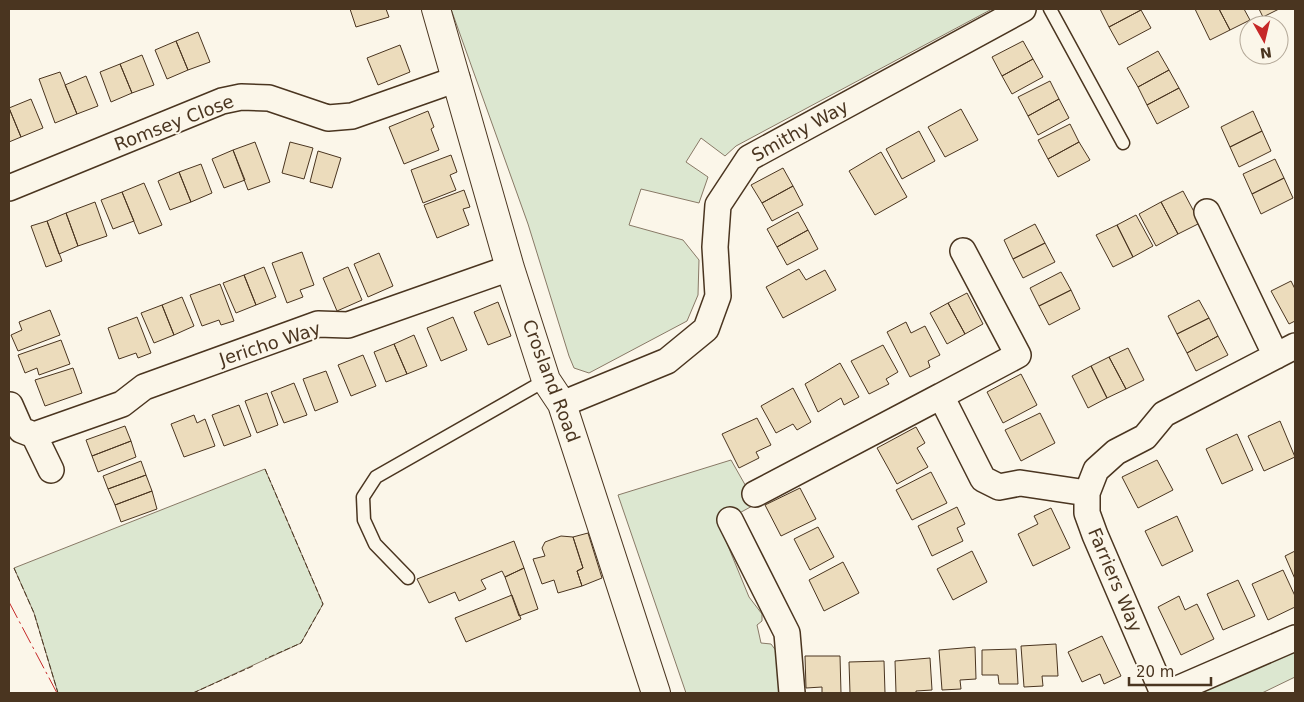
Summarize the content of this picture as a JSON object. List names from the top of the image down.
{
  "streets": {
    "street": [
      "Romsey Close",
      "Smithy Way",
      "Jericho Way",
      "Crosland Road",
      "Farriers Way"
    ]
  },
  "crossings": [
    ["Romsey Close", "Crosland Road"],
    ["Smithy Way", "Crosland Road"],
    ["Jericho Way", "Crosland Road"]
  ],
  "scale_bar": "20 m",
  "north": "bottom"
}
